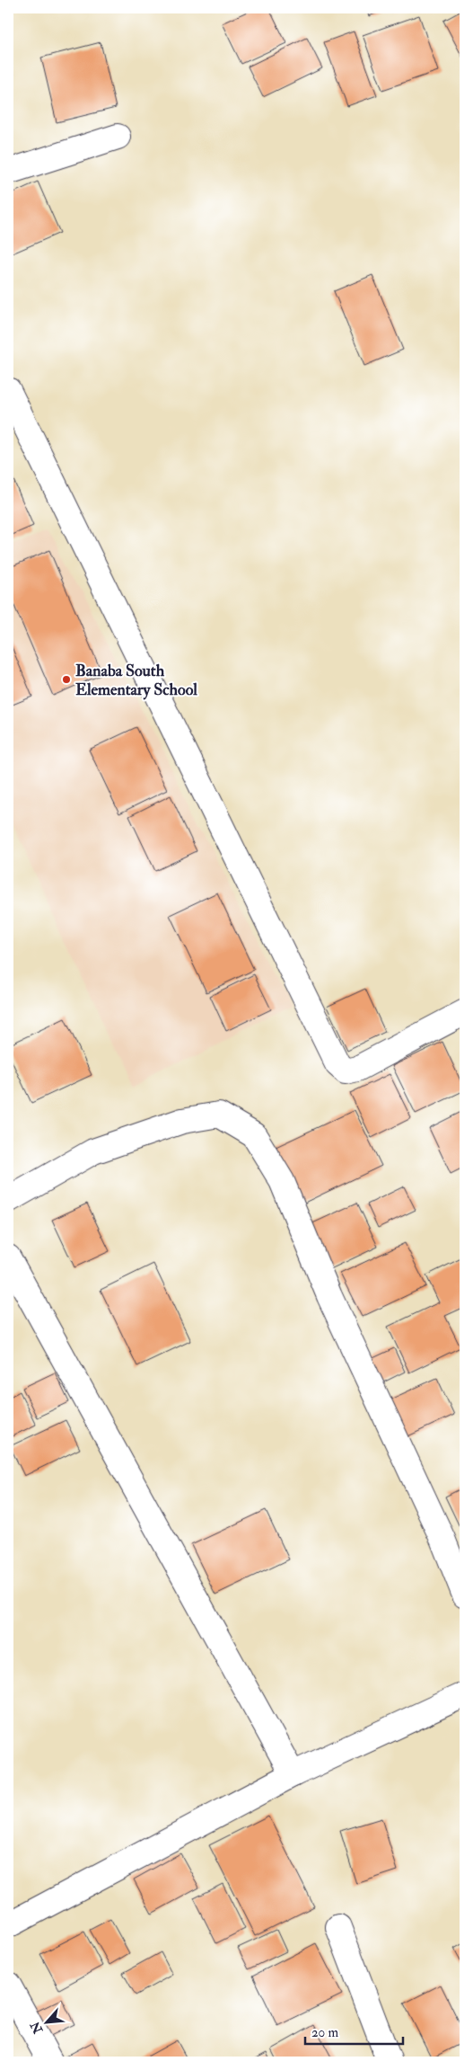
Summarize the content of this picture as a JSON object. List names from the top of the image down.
{
  "places": ["Banaba South Elementary School"],
  "scale_bar": "20 m",
  "north": "bottom left"
}
